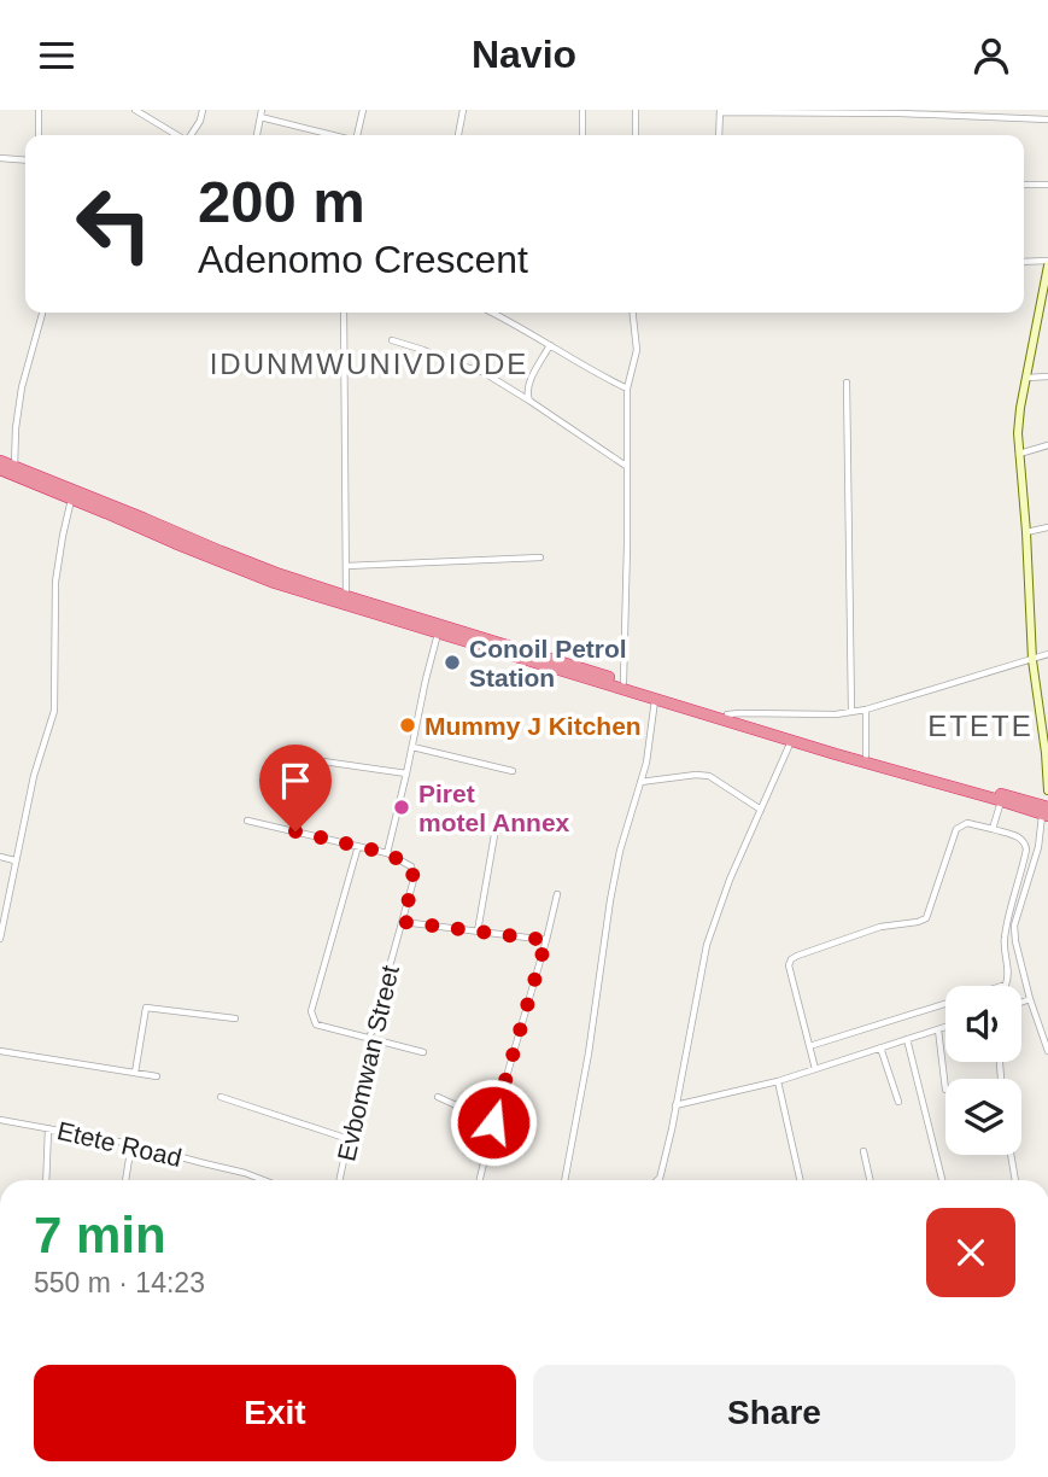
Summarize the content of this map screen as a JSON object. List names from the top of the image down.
{
  "streets": {
    "street": ["Evbomwan Street", "Etete Road"]
  },
  "districts": ["IDUNMWUNIVDIODE", "ETETE"],
  "places": ["Conoil Petrol Station", "Mummy J Kitchen", "Piret motel Annex"],
  "page": {
    "header": "Navio",
    "turn": ["200 m", "Adenomo Crescent"],
    "heading": ["7 min", "550 m · 14:23"],
    "buttons": ["Exit", "Share"]
  }
}
